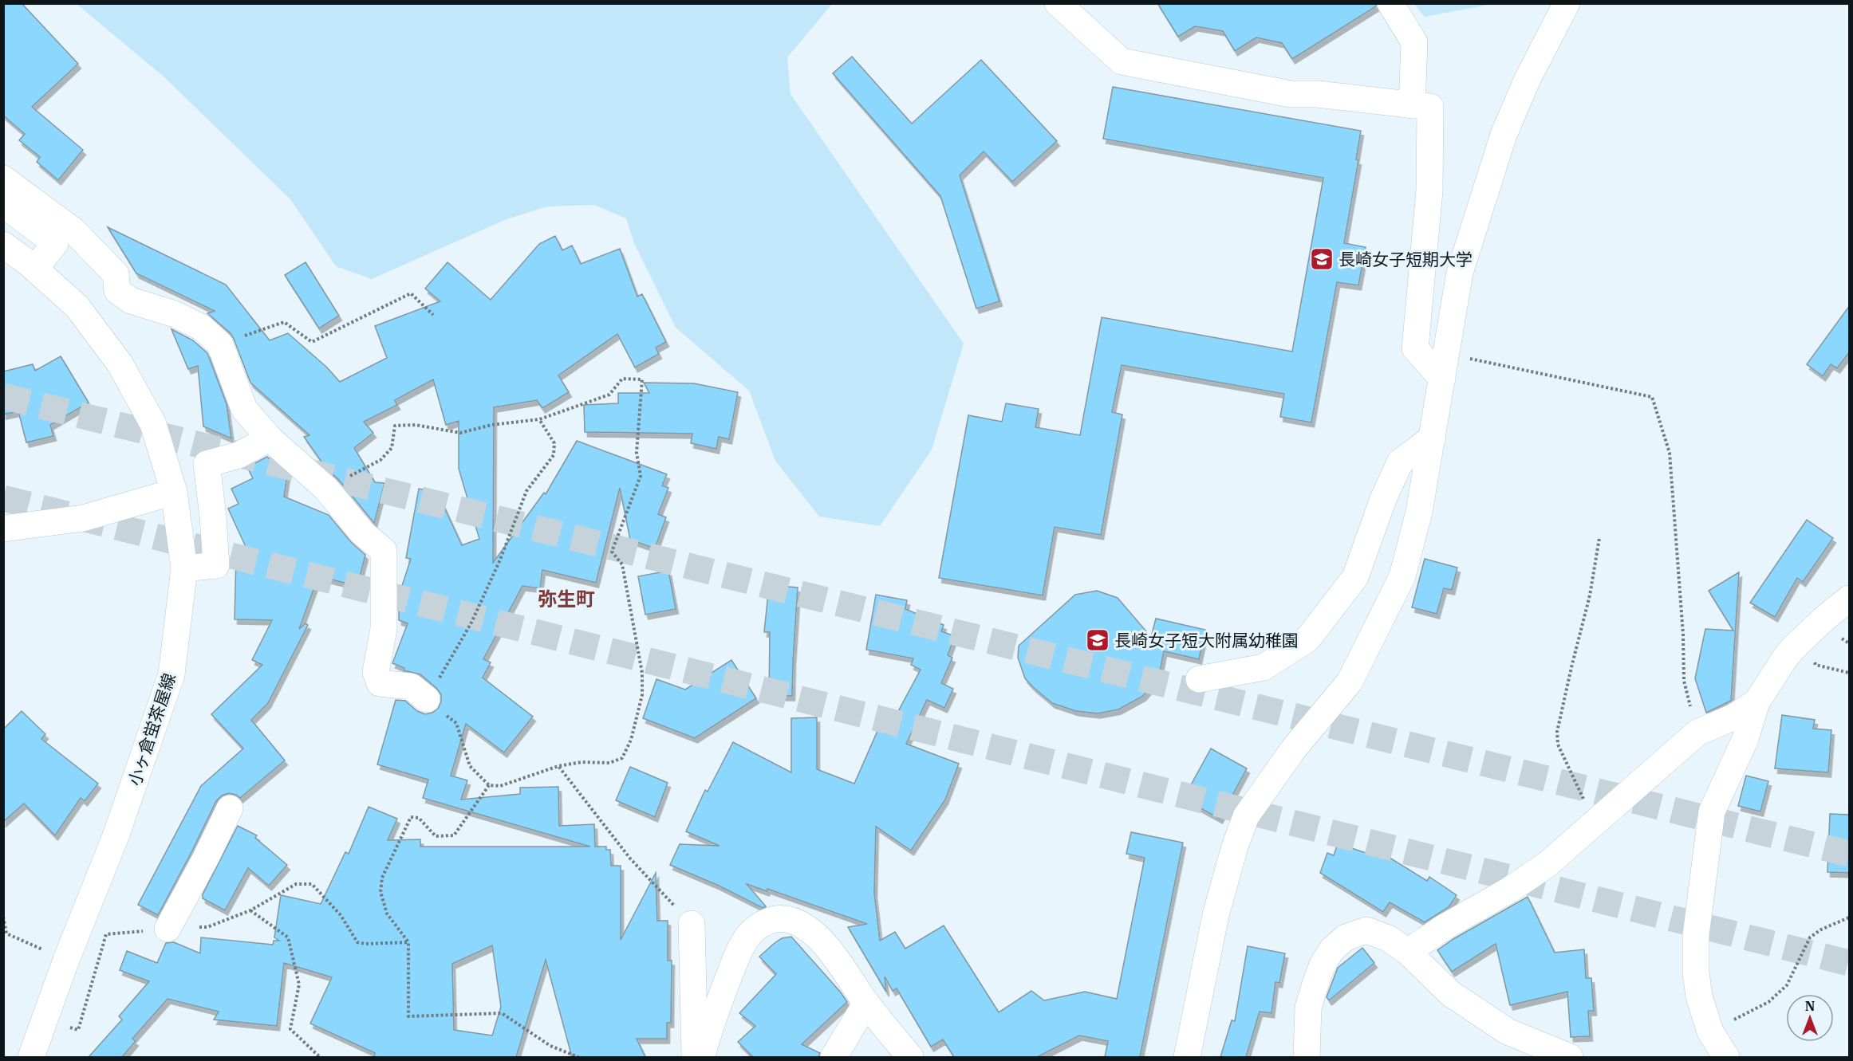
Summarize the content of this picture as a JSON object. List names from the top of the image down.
{
  "streets": {
    "street": ["小ヶ倉蛍茶屋線"]
  },
  "districts": ["弥生町"],
  "places": {
    "school or university": ["長崎女子短期大学", "長崎女子短大附属幼稚園"]
  },
  "north": "top"
}
